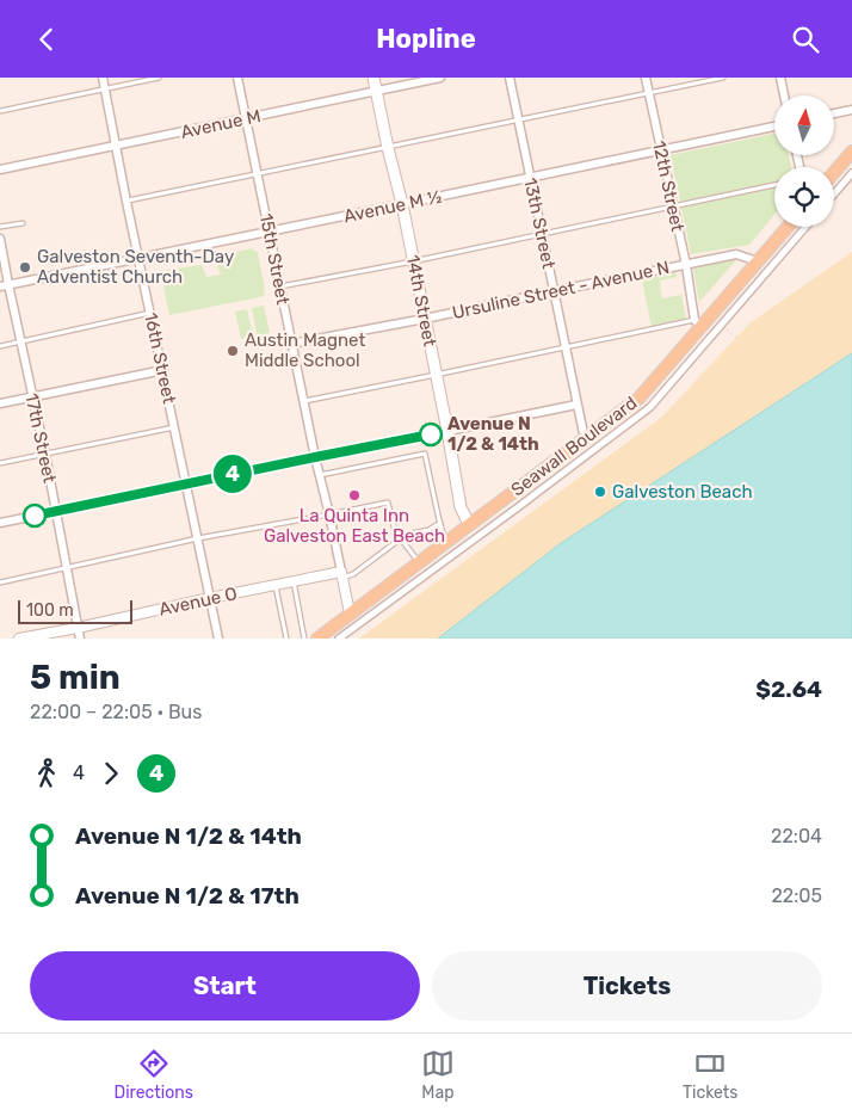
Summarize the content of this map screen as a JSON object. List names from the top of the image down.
{
  "streets": {
    "main road": ["14th Street", "Seawall Boulevard"],
    "street": [
      "Avenue M",
      "12th Street",
      "Avenue M ½",
      "13th Street",
      "15th Street",
      "Ursuline Street - Avenue N",
      "16th Street",
      "17th Street",
      "Avenue O"
    ]
  },
  "crossings": [
    ["Avenue M", "15th Street"],
    ["Avenue M", "14th Street"],
    ["Avenue M", "16th Street"],
    ["12th Street", "Avenue M ½"],
    ["12th Street", "Ursuline Street - Avenue N"],
    ["12th Street", "Seawall Boulevard"],
    ["Avenue M ½", "13th Street"],
    ["Avenue M ½", "15th Street"],
    ["Avenue M ½", "14th Street"],
    ["Avenue M ½", "16th Street"],
    ["Avenue M ½", "17th Street"],
    ["13th Street", "Ursuline Street - Avenue N"],
    ["13th Street", "Seawall Boulevard"],
    ["15th Street", "Ursuline Street - Avenue N"],
    ["15th Street", "Seawall Boulevard"],
    ["15th Street", "Avenue O"],
    ["Ursuline Street - Avenue N", "14th Street"],
    ["Ursuline Street - Avenue N", "Seawall Boulevard"],
    ["14th Street", "Seawall Boulevard"],
    ["16th Street", "Avenue O"],
    ["17th Street", "Avenue O"]
  ],
  "places": [
    "Galveston Seventh-Day Adventist Church",
    "Austin Magnet Middle School",
    "Avenue N 1/2 & 14th",
    "Galveston Beach",
    "La Quinta Inn Galveston East Beach"
  ],
  "lines": ["bus line 4"],
  "scale_bar": "100 m",
  "north": "top",
  "page": {
    "header": "Hopline",
    "on_map": "4",
    "scale": "100 m",
    "heading": ["5 min", "22:00 – 22:05 · Bus", "$2.64"],
    "legs": ["4", "4"],
    "list": [
      {
        "name": "Avenue N 1/2 & 14th",
        "value": "22:04"
      },
      {
        "name": "Avenue N 1/2 & 17th",
        "value": "22:05"
      }
    ],
    "buttons": ["Start", "Tickets"],
    "tabs": ["Directions", "Map", "Tickets"]
  }
}
